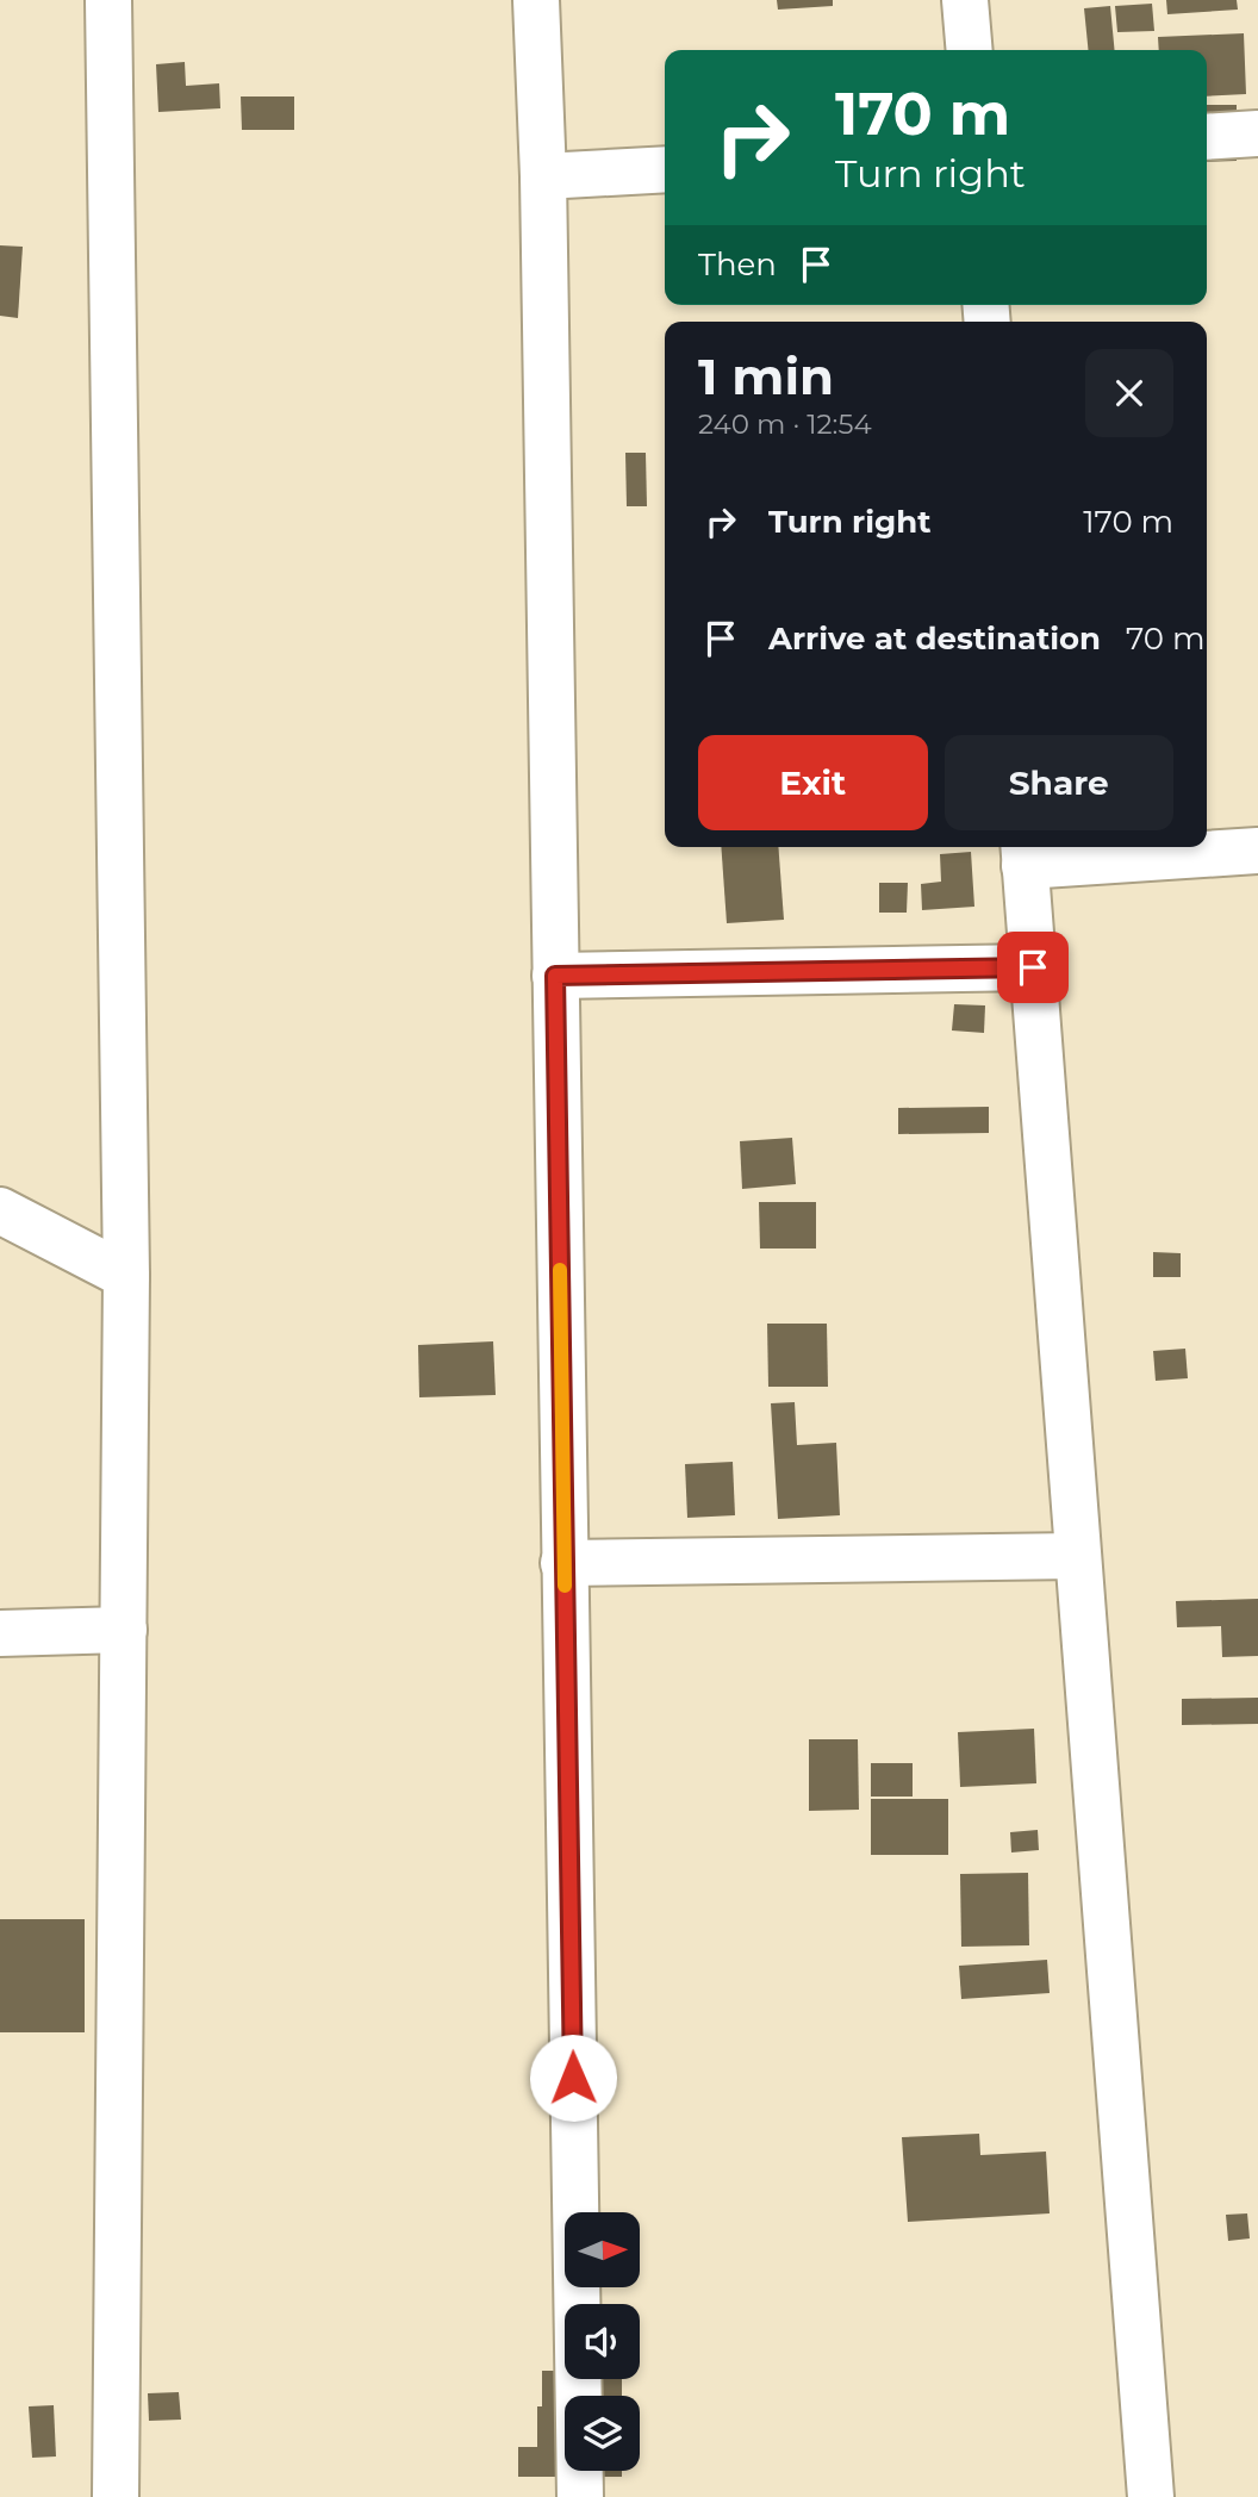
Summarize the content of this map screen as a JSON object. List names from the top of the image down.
{
  "north": "right",
  "page": {
    "turn": ["170 m", "Turn right"],
    "then": "Then",
    "heading": ["1 min", "240 m · 12:54"],
    "list": [
      {
        "name": "Turn right",
        "value": "170 m"
      },
      {
        "name": "Arrive at destination",
        "value": "70 m"
      }
    ],
    "buttons": ["Exit", "Share"]
  }
}
